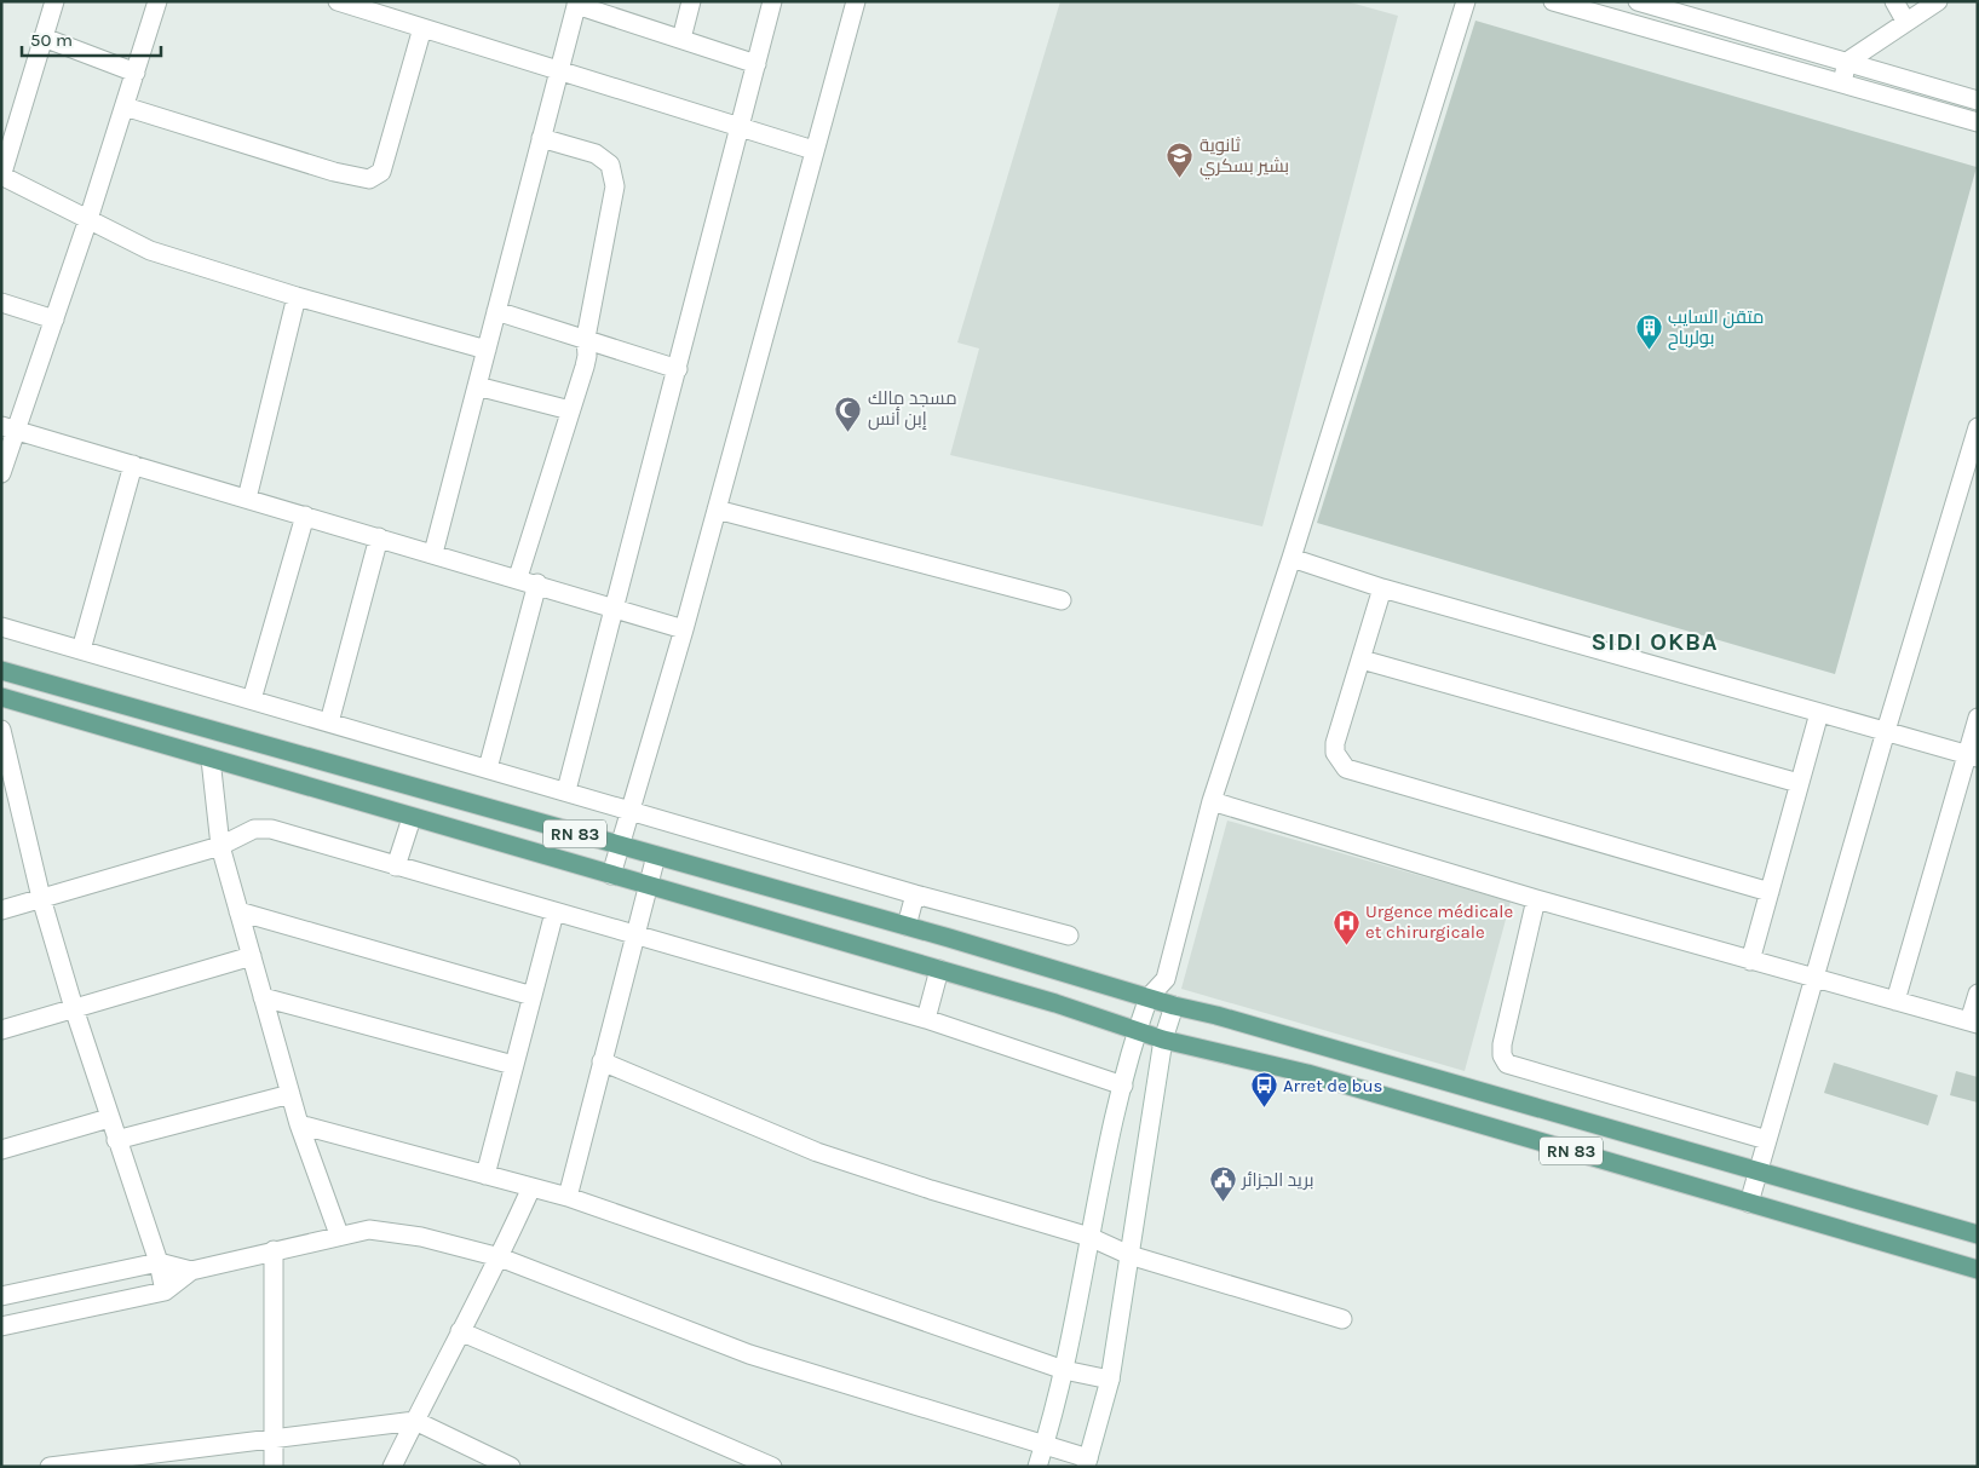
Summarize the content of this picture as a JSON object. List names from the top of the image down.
{
  "streets": {
    "main road": ["RN 83"]
  },
  "districts": ["SIDI OKBA"],
  "places": {
    "school or university": ["ثانوية بشير بسكري"],
    "building": ["متقن السايب بولرباح"],
    "mosque": ["مسجد مالك إبن أنس"],
    "hospital": ["Urgence médicale et chirurgicale"],
    "bus stop": ["Arret de bus"],
    "public building": ["بريد الجزائر"]
  },
  "scale_bar": "50 m"
}
